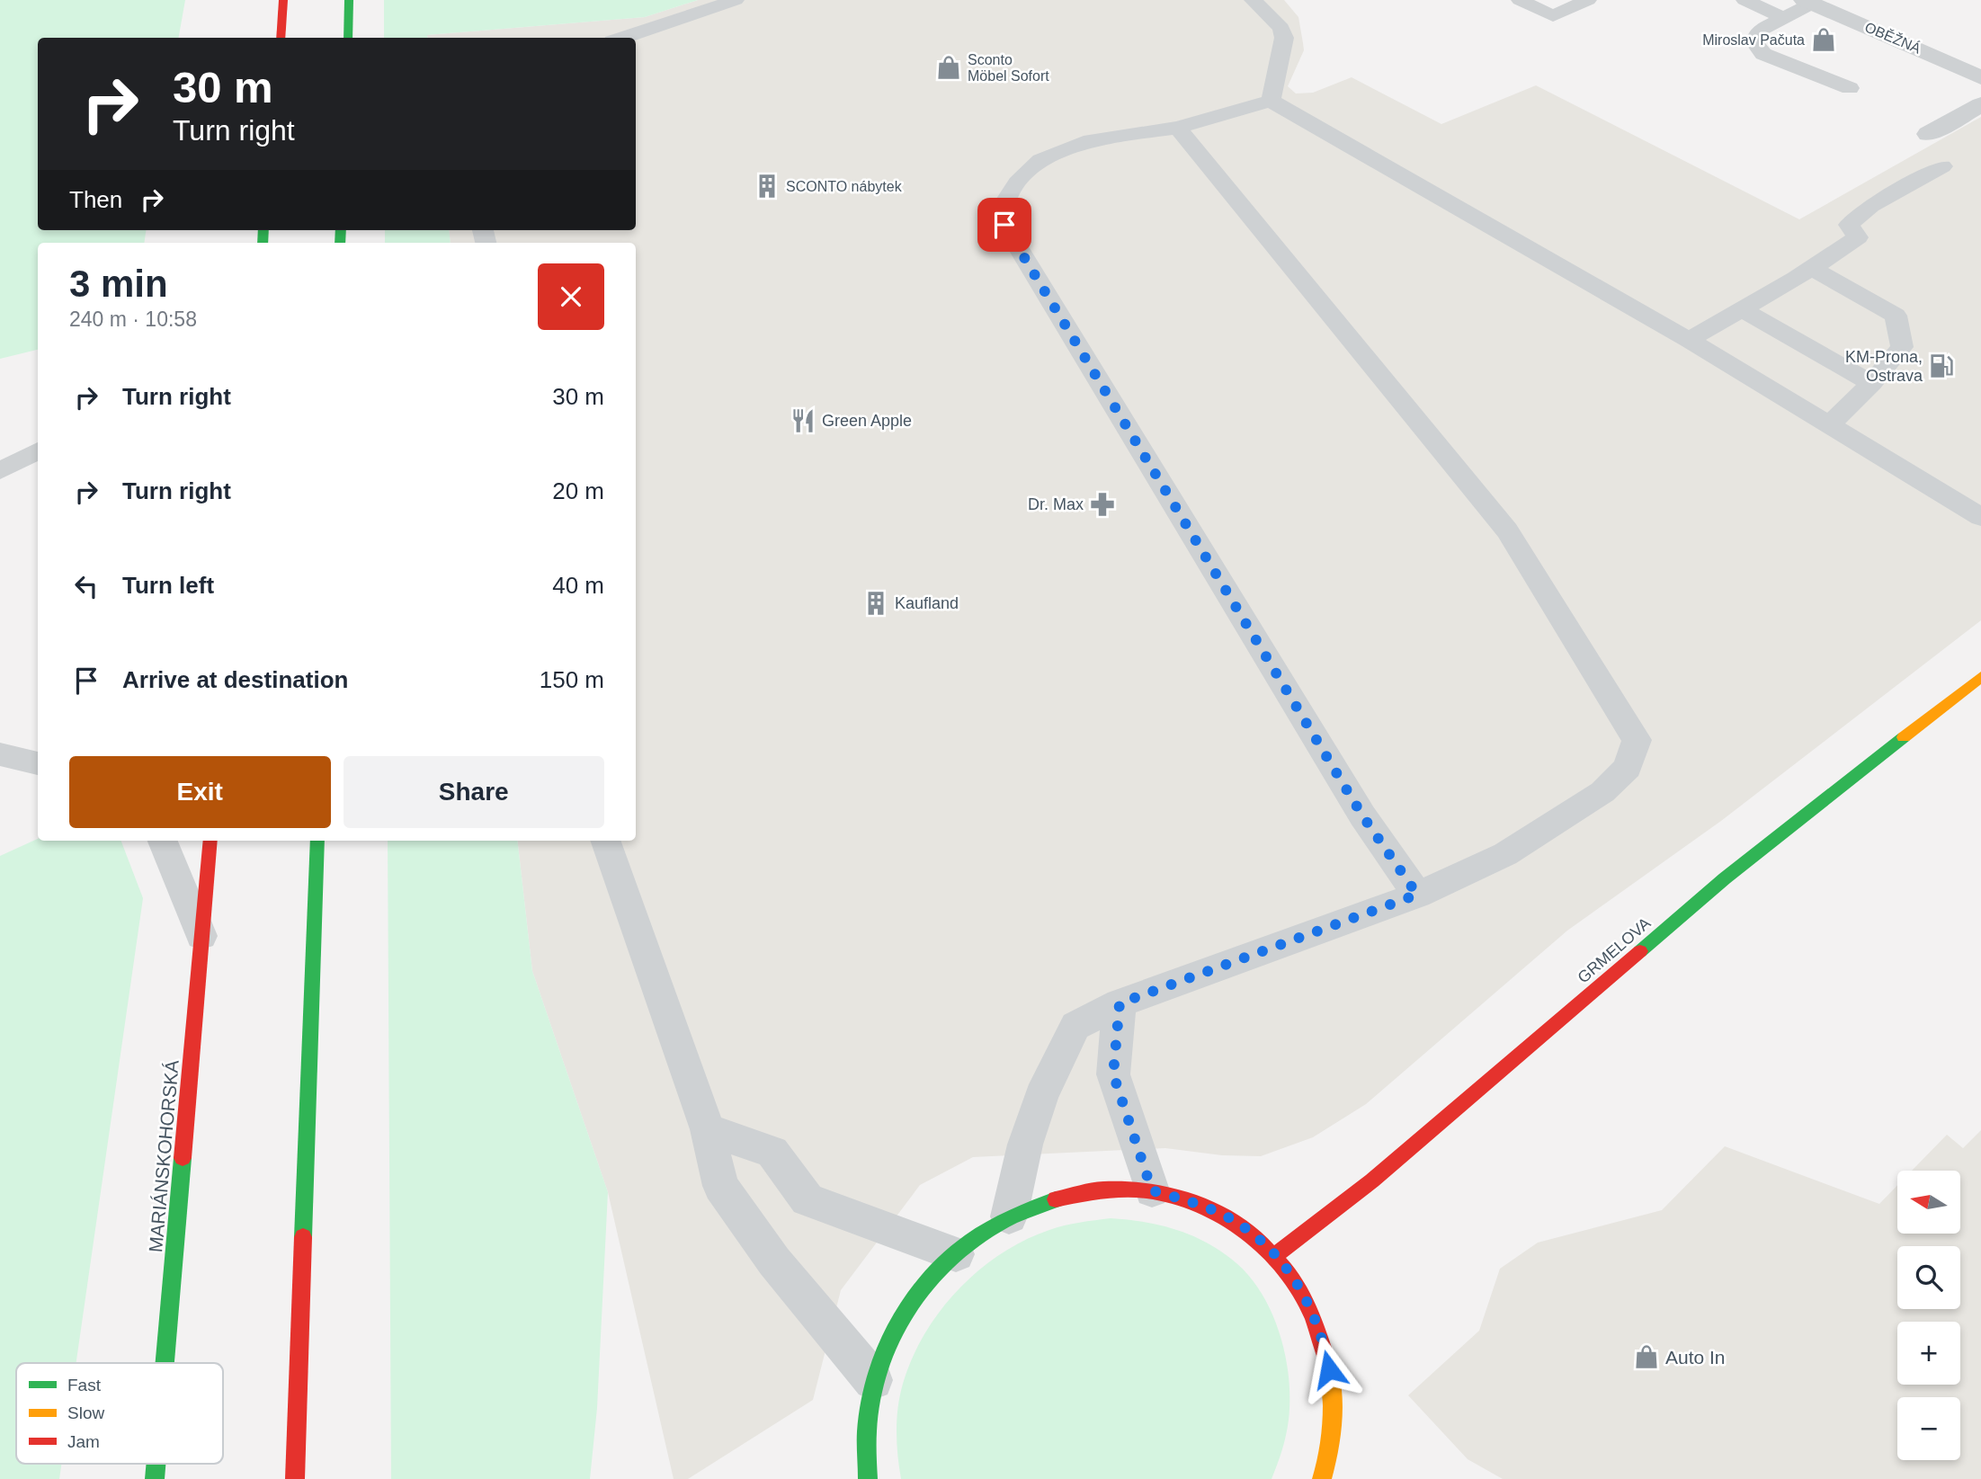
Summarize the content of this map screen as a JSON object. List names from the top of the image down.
{
  "streets": {
    "street": ["OBĚŽNÁ", "GRMELOVA", "MARIÁNSKOHORSKÁ"]
  },
  "places": {
    "shop": ["Miroslav Pačuta", "Sconto Möbel Sofort", "Auto In"],
    "building": ["SCONTO nábytek", "Kaufland"],
    "fuel station": ["KM-Prona, Ostrava"],
    "restaurant": ["Green Apple"],
    "pharmacy": ["Dr. Max"]
  },
  "legend": ["Fast", "Slow", "Jam"],
  "north": "left",
  "page": {
    "turn": ["30 m", "Turn right"],
    "then": "Then",
    "heading": ["3 min", "240 m · 10:58"],
    "list": [
      {
        "name": "Turn right",
        "value": "30 m"
      },
      {
        "name": "Turn right",
        "value": "20 m"
      },
      {
        "name": "Turn left",
        "value": "40 m"
      },
      {
        "name": "Arrive at destination",
        "value": "150 m"
      }
    ],
    "buttons": ["Exit", "Share"],
    "map_buttons": ["+", "−"]
  }
}
